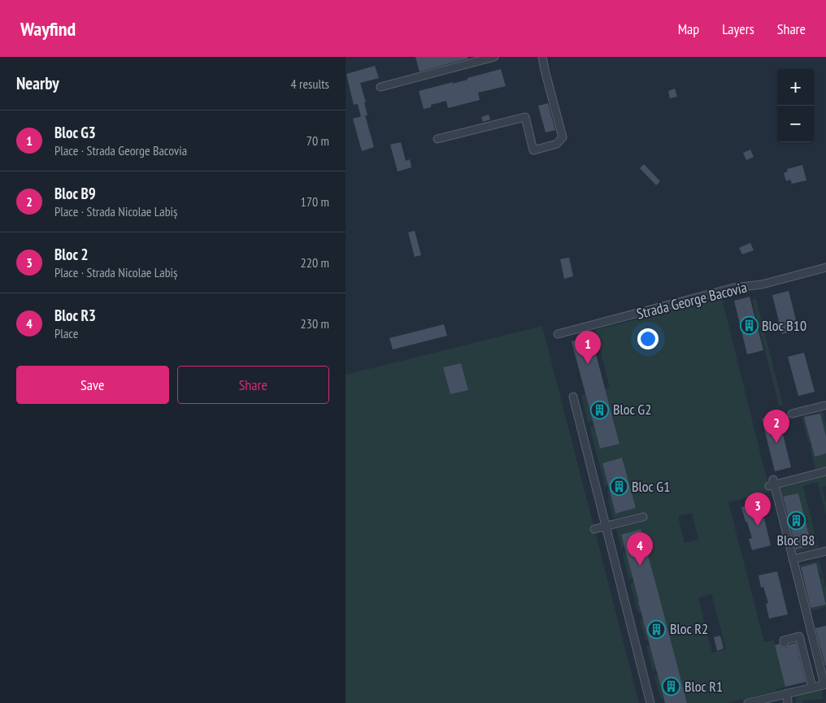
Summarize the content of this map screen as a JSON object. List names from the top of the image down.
{
  "streets": {
    "street": ["Strada George Bacovia"]
  },
  "places": {
    "building": [
      "Bloc B10",
      "Bloc G2",
      "Bloc G1",
      "Bloc B8",
      "Bloc R2",
      "Bloc R1"
    ]
  },
  "page": {
    "header": "Wayfind",
    "nav": ["Map", "Layers", "Share"],
    "heading": ["Nearby", "4 results"],
    "map_buttons": ["+", "−"],
    "list": [
      {
        "mark": "1",
        "name": "Bloc G3",
        "note": "Place · Strada George Bacovia",
        "value": "70 m"
      },
      {
        "mark": "2",
        "name": "Bloc B9",
        "note": "Place · Strada Nicolae Labiș",
        "value": "170 m"
      },
      {
        "mark": "3",
        "name": "Bloc 2",
        "note": "Place · Strada Nicolae Labiș",
        "value": "220 m"
      },
      {
        "mark": "4",
        "name": "Bloc R3",
        "note": "Place",
        "value": "230 m"
      }
    ],
    "pins": [
      "1",
      "2",
      "3",
      "4"
    ],
    "buttons": ["Save", "Share"]
  }
}
